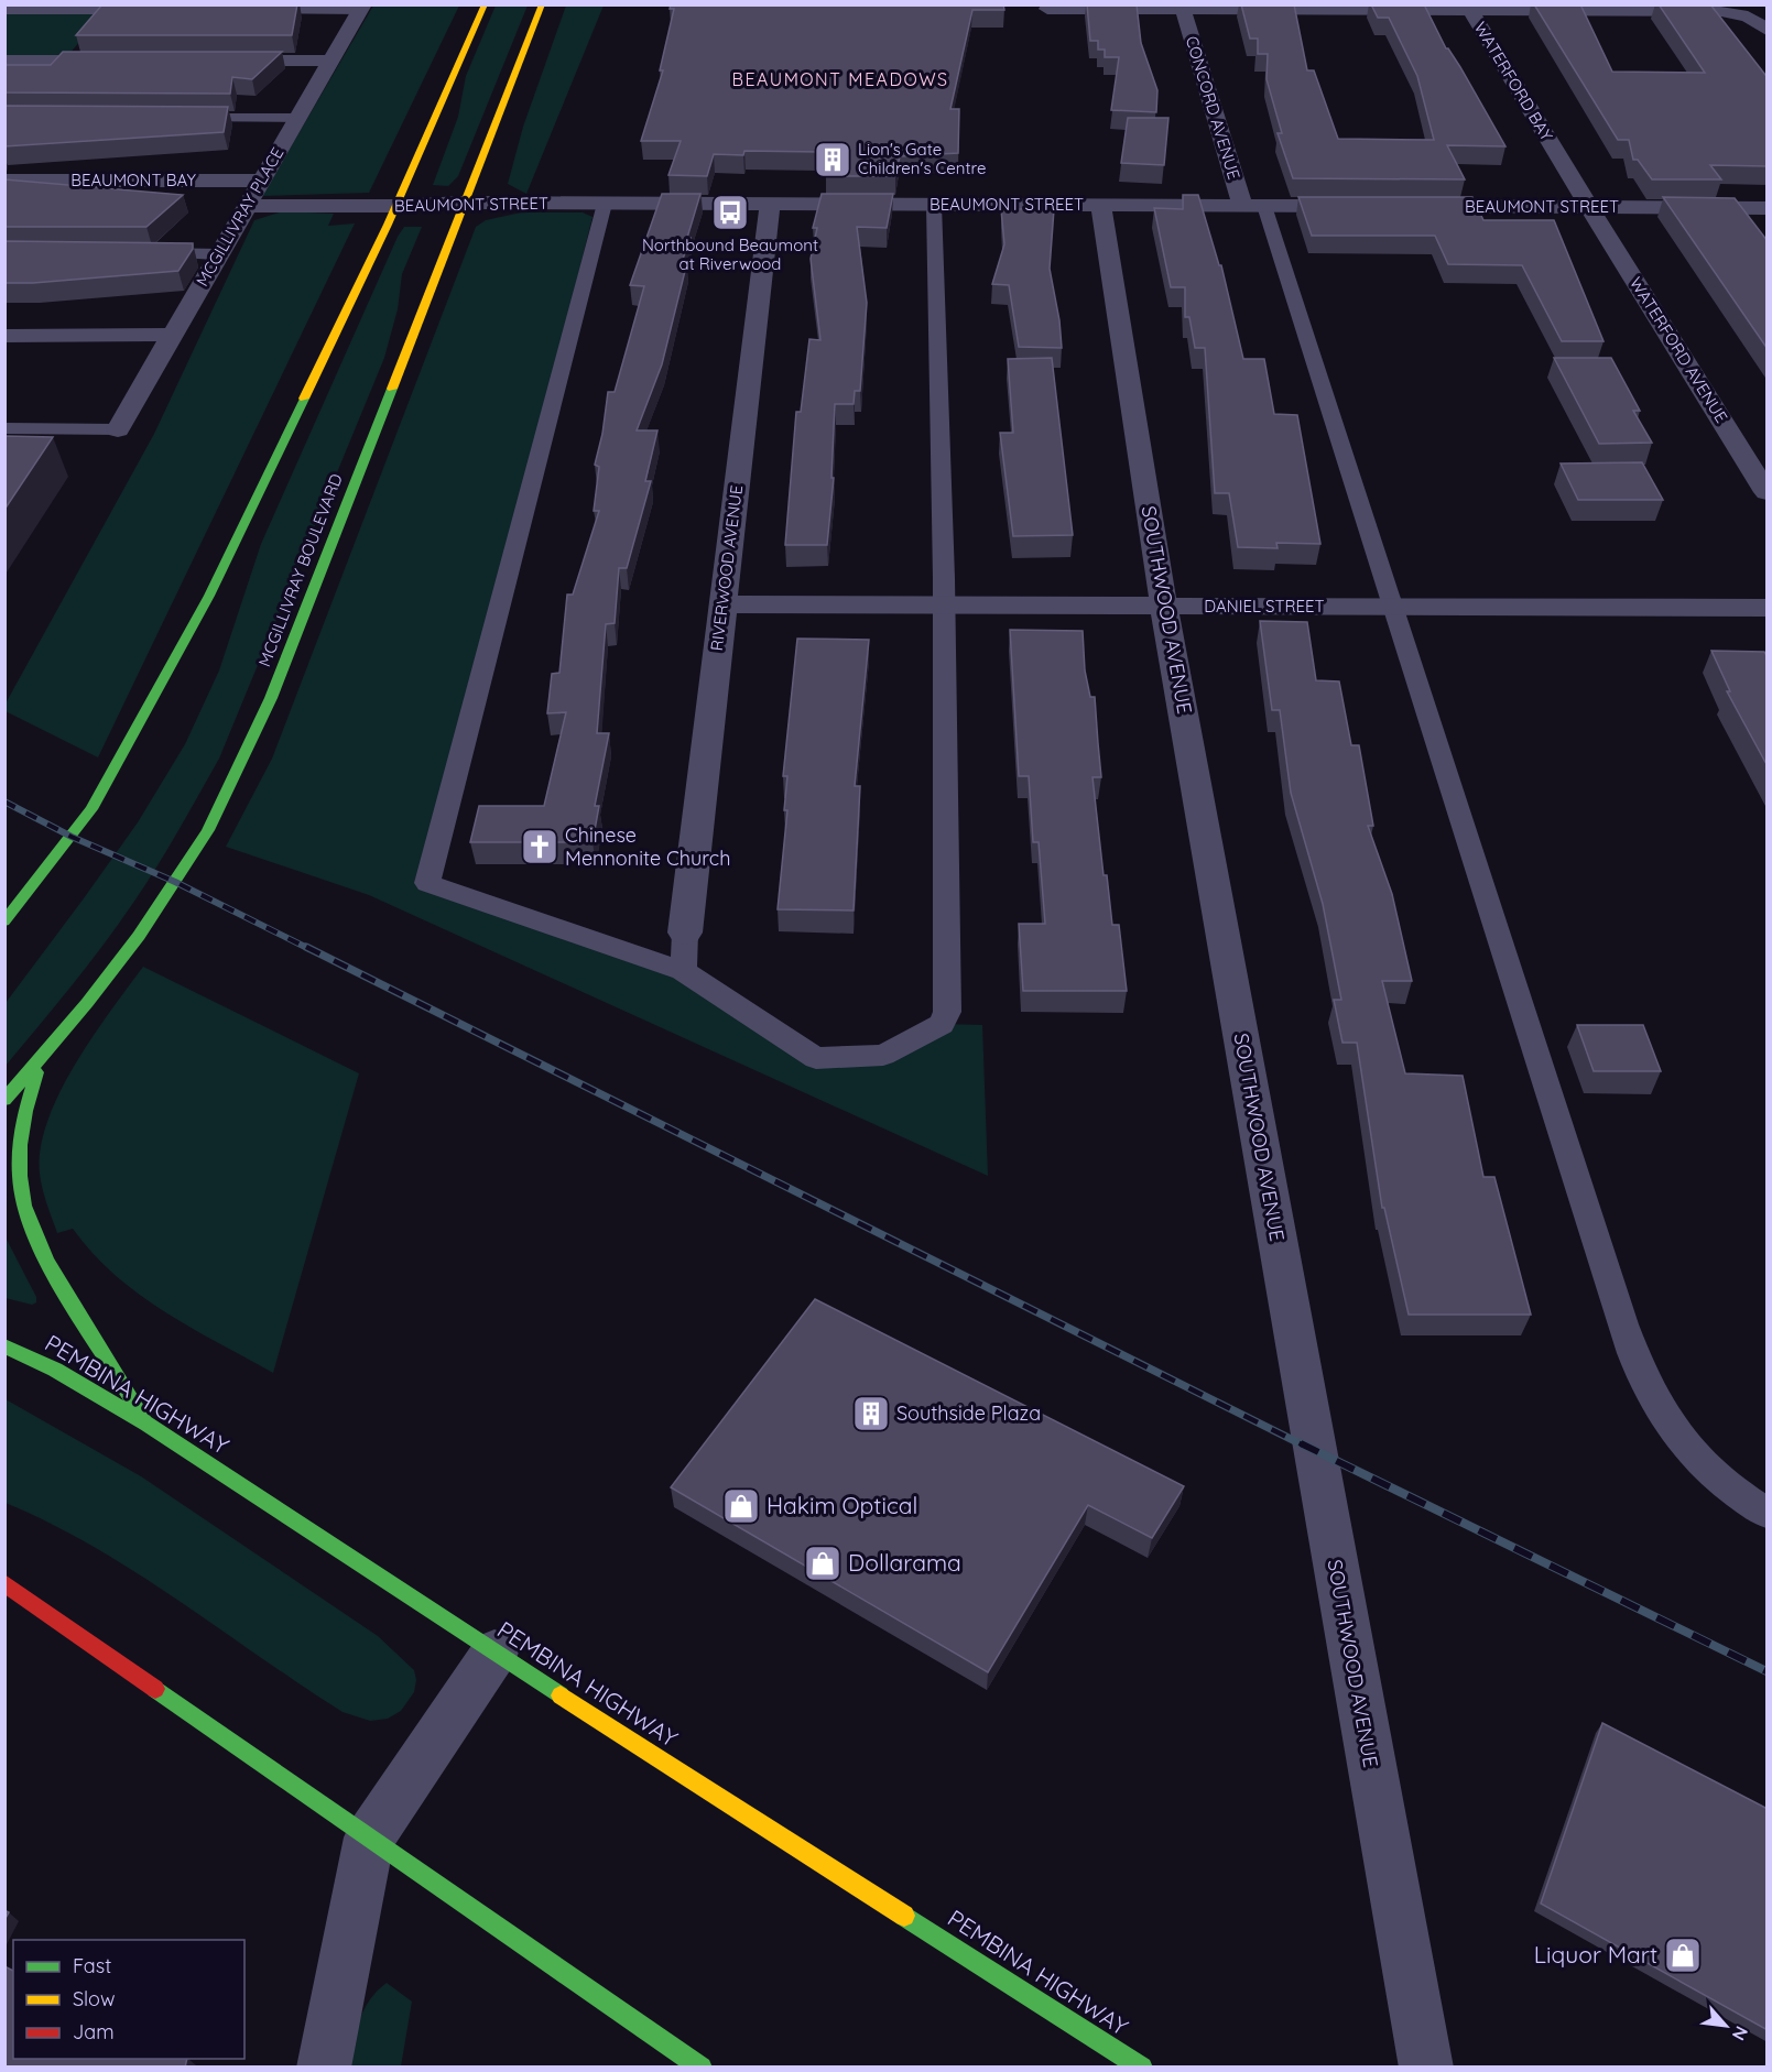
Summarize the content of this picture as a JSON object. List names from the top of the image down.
{
  "streets": {
    "main road": ["MCGILLIVRAY BOULEVARD", "PEMBINA HIGHWAY"],
    "street": [
      "WATERFORD BAY",
      "CONCORD AVENUE",
      "BEAUMONT BAY",
      "BEAUMONT STREET",
      "MCGILLIVRAY PLACE",
      "WATERFORD AVENUE",
      "RIVERWOOD AVENUE",
      "DANIEL STREET",
      "SOUTHWOOD AVENUE"
    ]
  },
  "crossings": [
    ["WATERFORD BAY", "BEAUMONT STREET"],
    ["WATERFORD BAY", "WATERFORD AVENUE"],
    ["CONCORD AVENUE", "BEAUMONT STREET"],
    ["BEAUMONT BAY", "MCGILLIVRAY PLACE"],
    ["BEAUMONT STREET", "MCGILLIVRAY PLACE"],
    ["BEAUMONT STREET", "WATERFORD AVENUE"],
    ["BEAUMONT STREET", "RIVERWOOD AVENUE"],
    ["BEAUMONT STREET", "MCGILLIVRAY BOULEVARD"],
    ["BEAUMONT STREET", "SOUTHWOOD AVENUE"],
    ["RIVERWOOD AVENUE", "DANIEL STREET"],
    ["DANIEL STREET", "SOUTHWOOD AVENUE"]
  ],
  "districts": ["BEAUMONT MEADOWS"],
  "places": {
    "building": ["Lion's Gate Children's Centre", "Southside Plaza"],
    "bus stop": ["Northbound Beaumont at Riverwood"],
    "church": ["Chinese Mennonite Church"],
    "shop": ["Hakim Optical", "Dollarama", "Liquor Mart"]
  },
  "legend": ["Fast", "Slow", "Jam"],
  "north": "bottom right"
}
